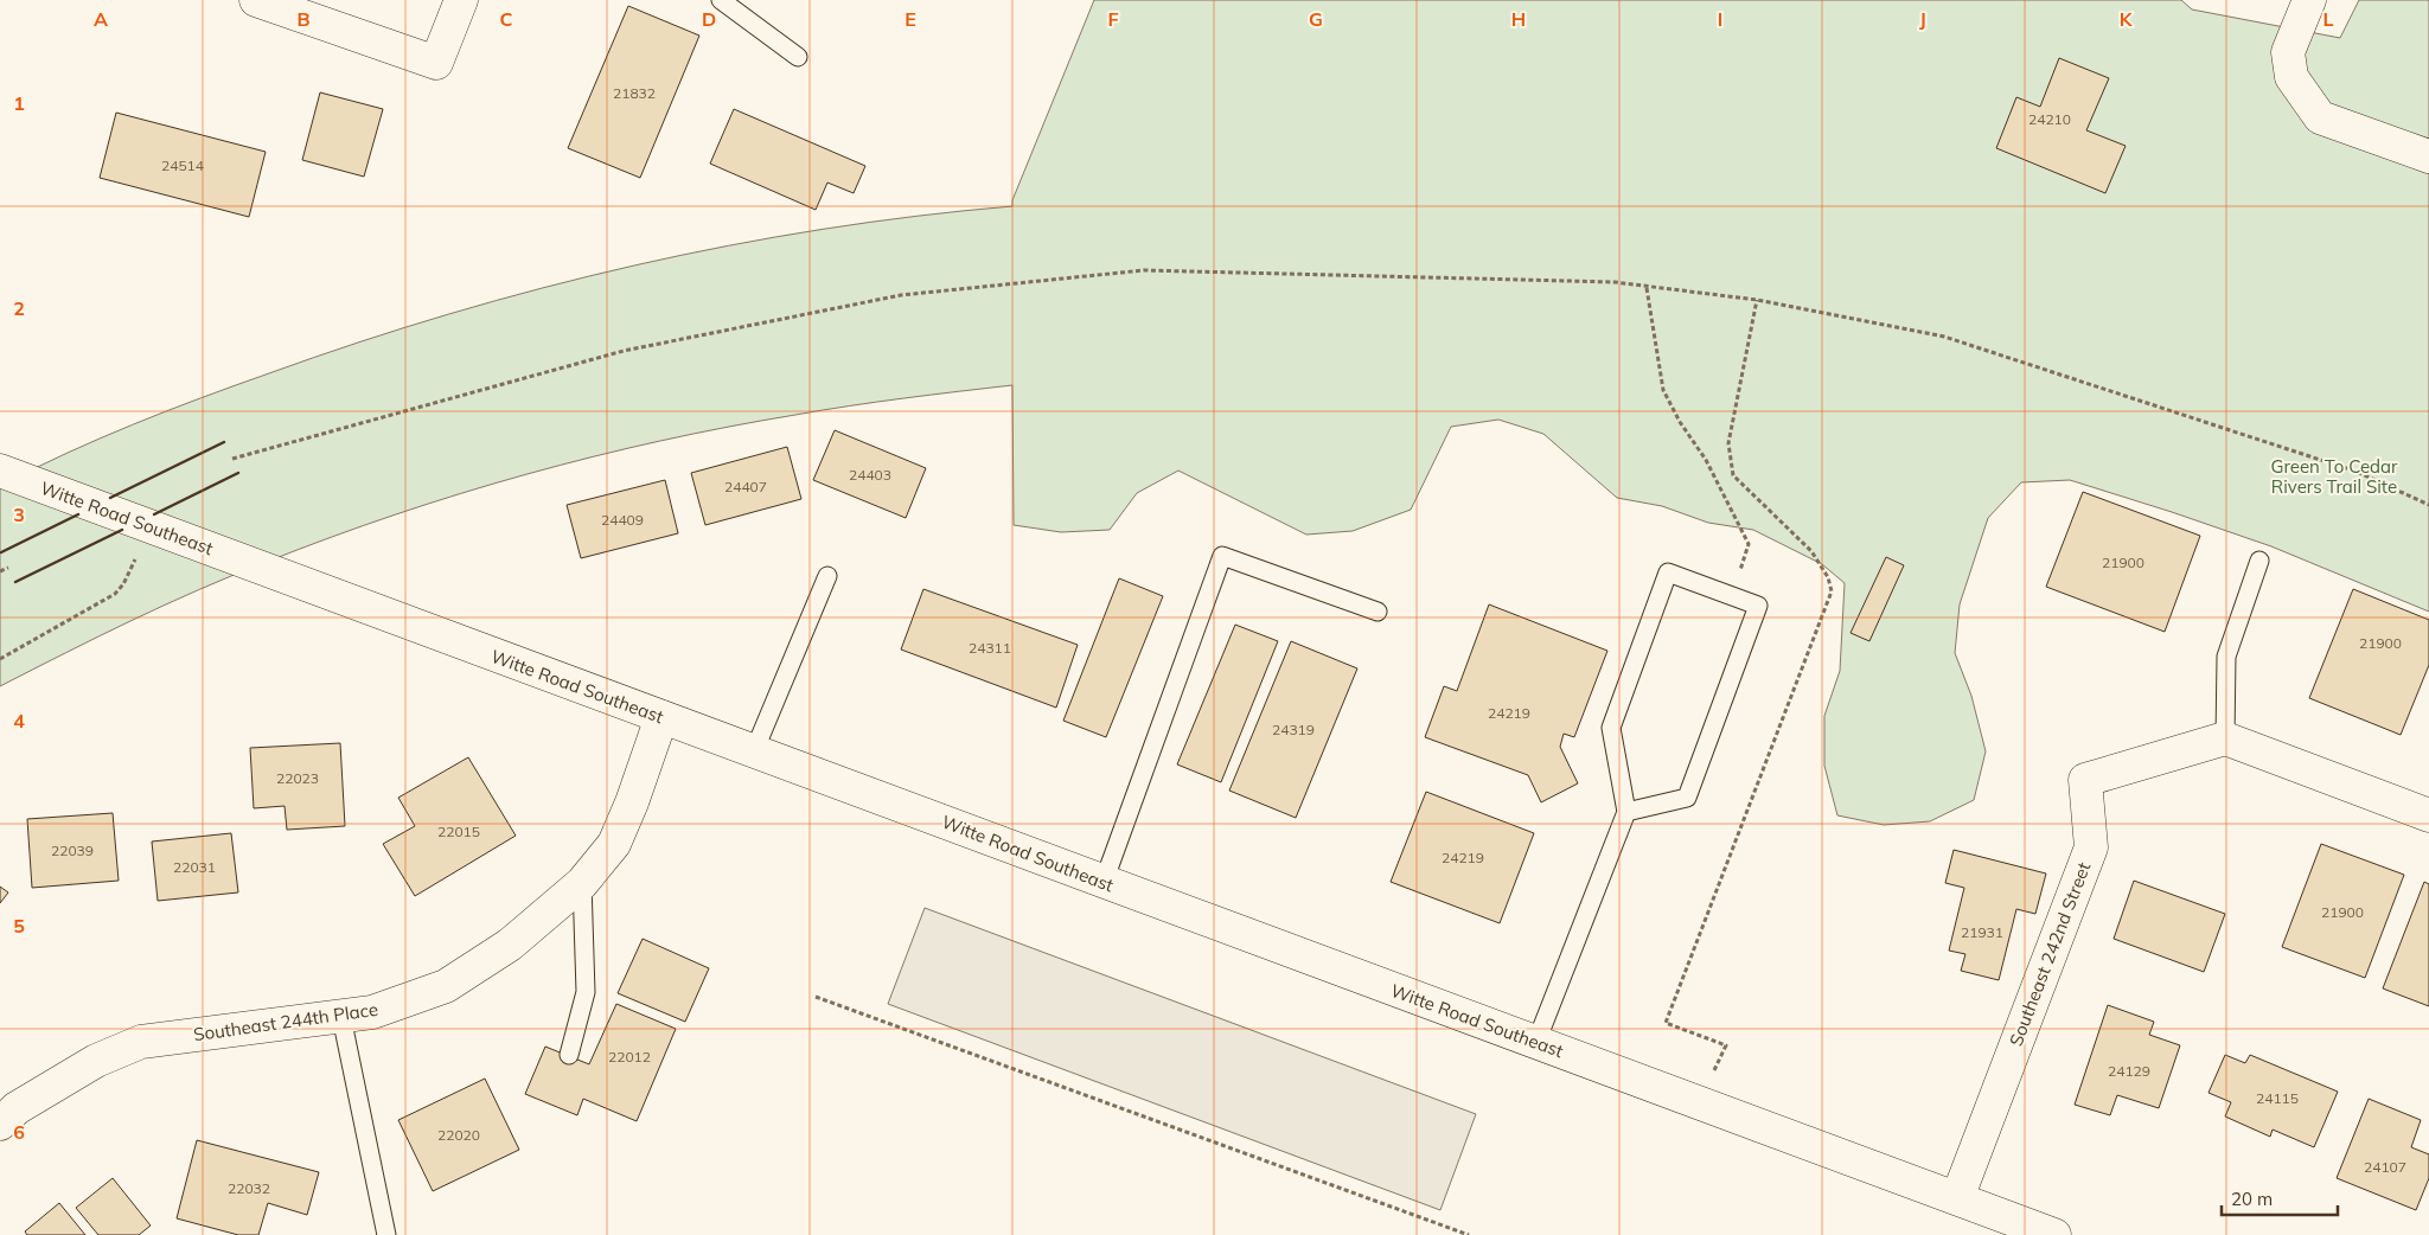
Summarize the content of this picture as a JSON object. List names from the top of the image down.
{
  "streets": {
    "street": ["Witte Road Southeast", "Southeast 242nd Street", "Southeast 244th Place"]
  },
  "crossings": [
    ["Witte Road Southeast", "Southeast 242nd Street"],
    ["Witte Road Southeast", "Southeast 244th Place"]
  ],
  "parks": ["Green To Cedar Rivers Trail Site"],
  "house_numbers": [
    "21832",
    "24210",
    "24514",
    "24403",
    "24407",
    "24409",
    "21900",
    "21900",
    "24311",
    "24219",
    "24319",
    "22023",
    "22015",
    "22039",
    "24219",
    "22031",
    "21900",
    "21931",
    "22012",
    "24129",
    "24115",
    "22020",
    "24107",
    "22032"
  ],
  "scale_bar": "20 m",
  "grid": {
    "columns": [
      "A",
      "B",
      "C",
      "D",
      "E",
      "F",
      "G",
      "H",
      "I",
      "J",
      "K",
      "L"
    ],
    "rows": [
      "1",
      "2",
      "3",
      "4",
      "5",
      "6"
    ]
  }
}
